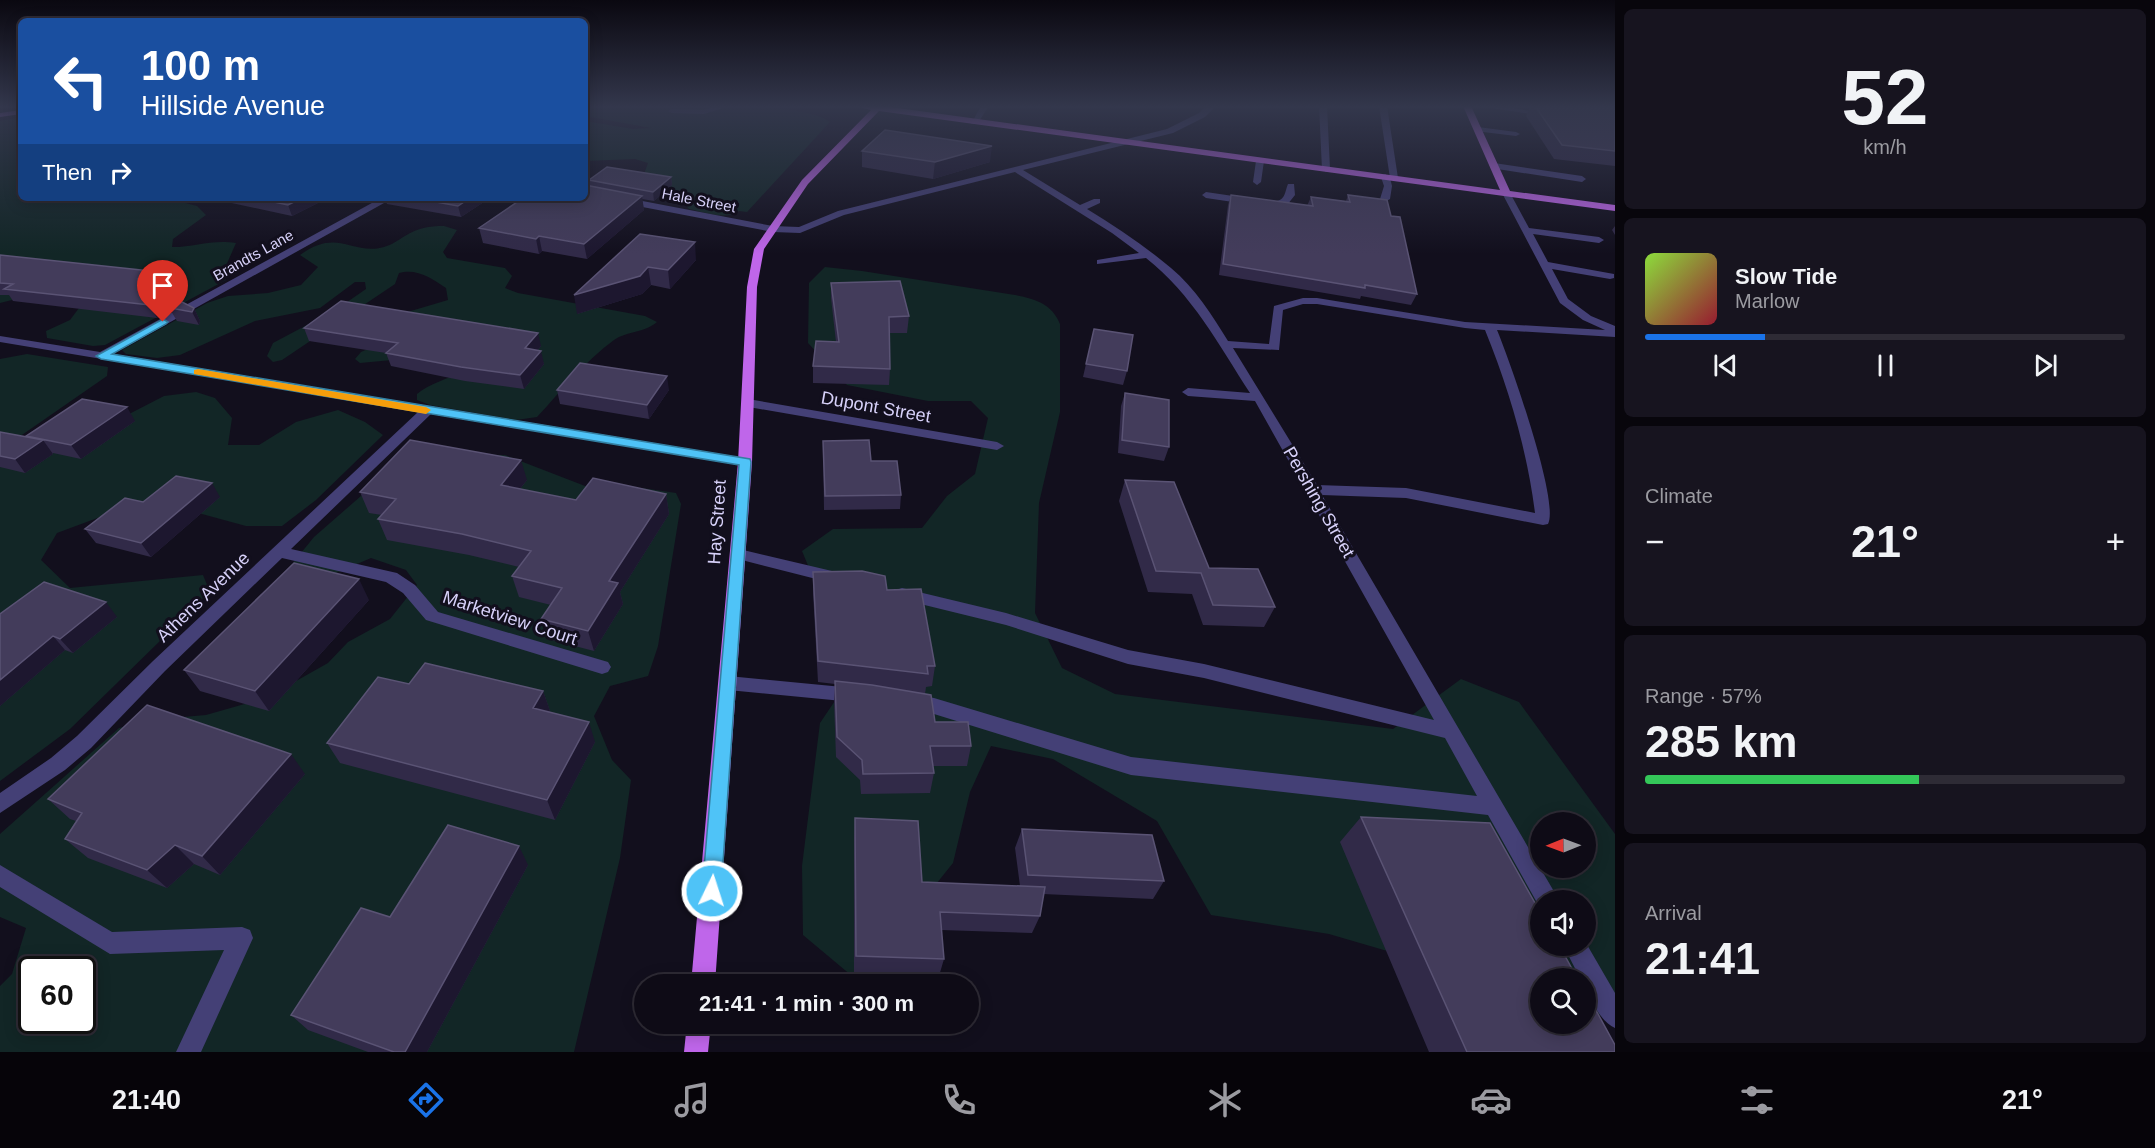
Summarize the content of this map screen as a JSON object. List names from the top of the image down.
{
  "streets": {
    "main road": ["Hay Street"],
    "street": [
      "Hale Street",
      "Brandts Lane",
      "Dupont Street",
      "Pershing Street",
      "Athens Avenue",
      "Marketview Court"
    ]
  },
  "crossings": [
    ["Hale Street", "Pershing Street"],
    ["Hale Street", "Hay Street"],
    ["Dupont Street", "Hay Street"],
    ["Athens Avenue", "Marketview Court"]
  ],
  "north": "left",
  "page": {
    "tile": [
      ["52", "km/h"],
      "Climate",
      ["Range · 57%", "285 km"],
      ["Arrival", "21:41"]
    ],
    "turn": ["100 m", "Hillside Avenue"],
    "then": "Then",
    "song": ["Slow Tide", "Marlow"],
    "heat": ["−", "21°", "+"],
    "limit": "60",
    "trip": "21:41 · 1 min · 300 m",
    "tabs": ["21:40", "21°"]
  }
}
